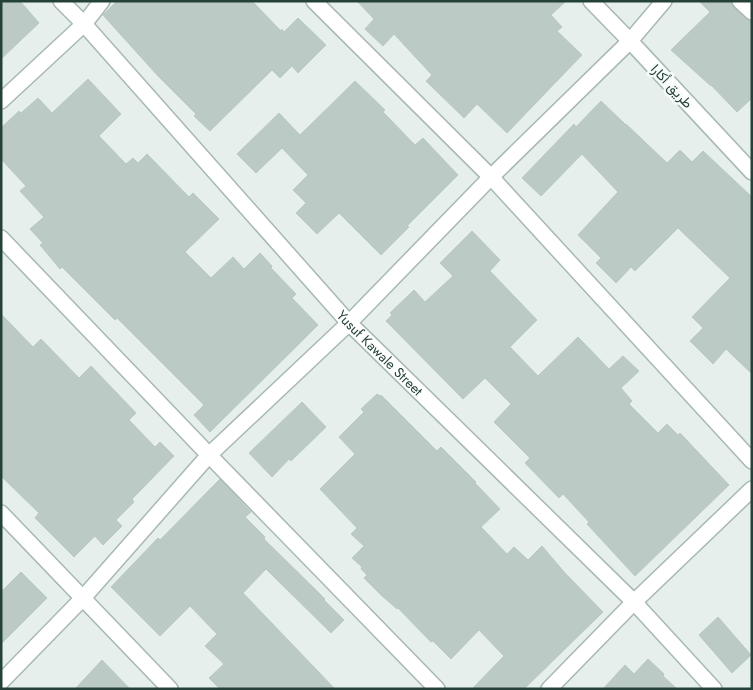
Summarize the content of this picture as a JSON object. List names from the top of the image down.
{
  "streets": {
    "street": ["طريق أكارا", "Yusuf Kawale Street"]
  }
}
